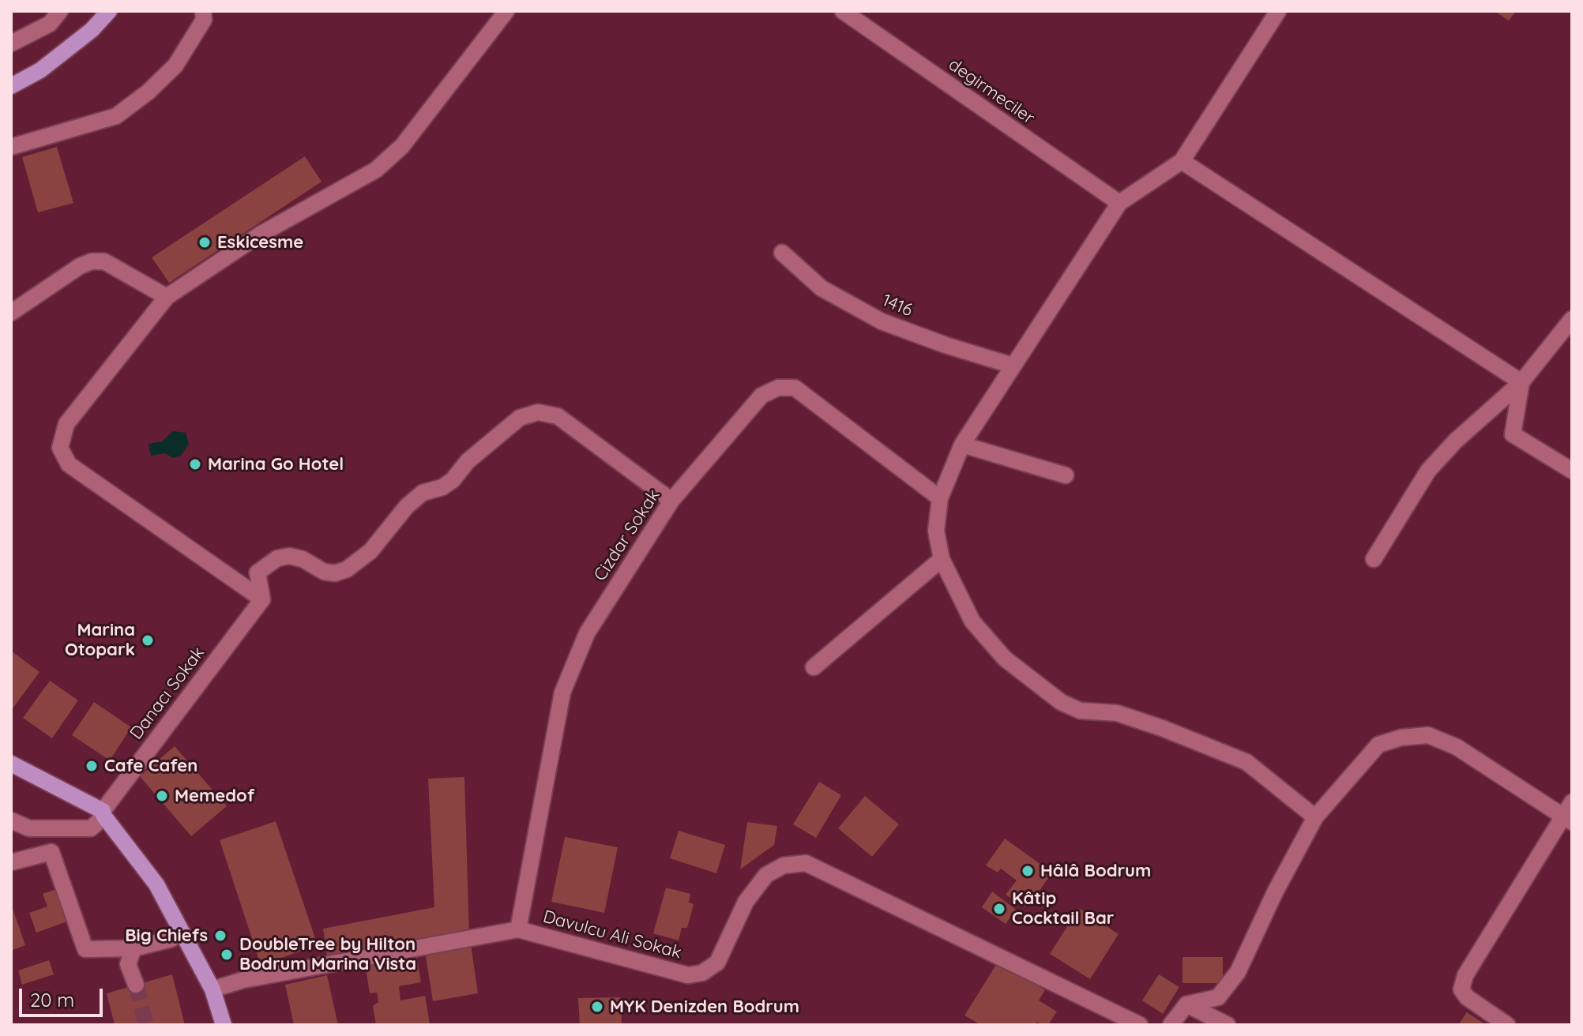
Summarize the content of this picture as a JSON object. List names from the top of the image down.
{
  "streets": {
    "street": [
      "degirmeciler",
      "1416",
      "Cizdar Sokak",
      "Danacı Sokak",
      "Davulcu Ali Sokak"
    ]
  },
  "crossings": [
    ["Cizdar Sokak", "Davulcu Ali Sokak"]
  ],
  "places": [
    "Eskicesme",
    "Marina Go Hotel",
    "Marina Otopark",
    "Cafe Cafen",
    "Memedof",
    "Hâlâ Bodrum",
    "Kâtip Cocktail Bar",
    "Big Chiefs",
    "DoubleTree by Hilton Bodrum Marina Vista",
    "MYK Denizden Bodrum"
  ],
  "scale_bar": "20 m"
}
